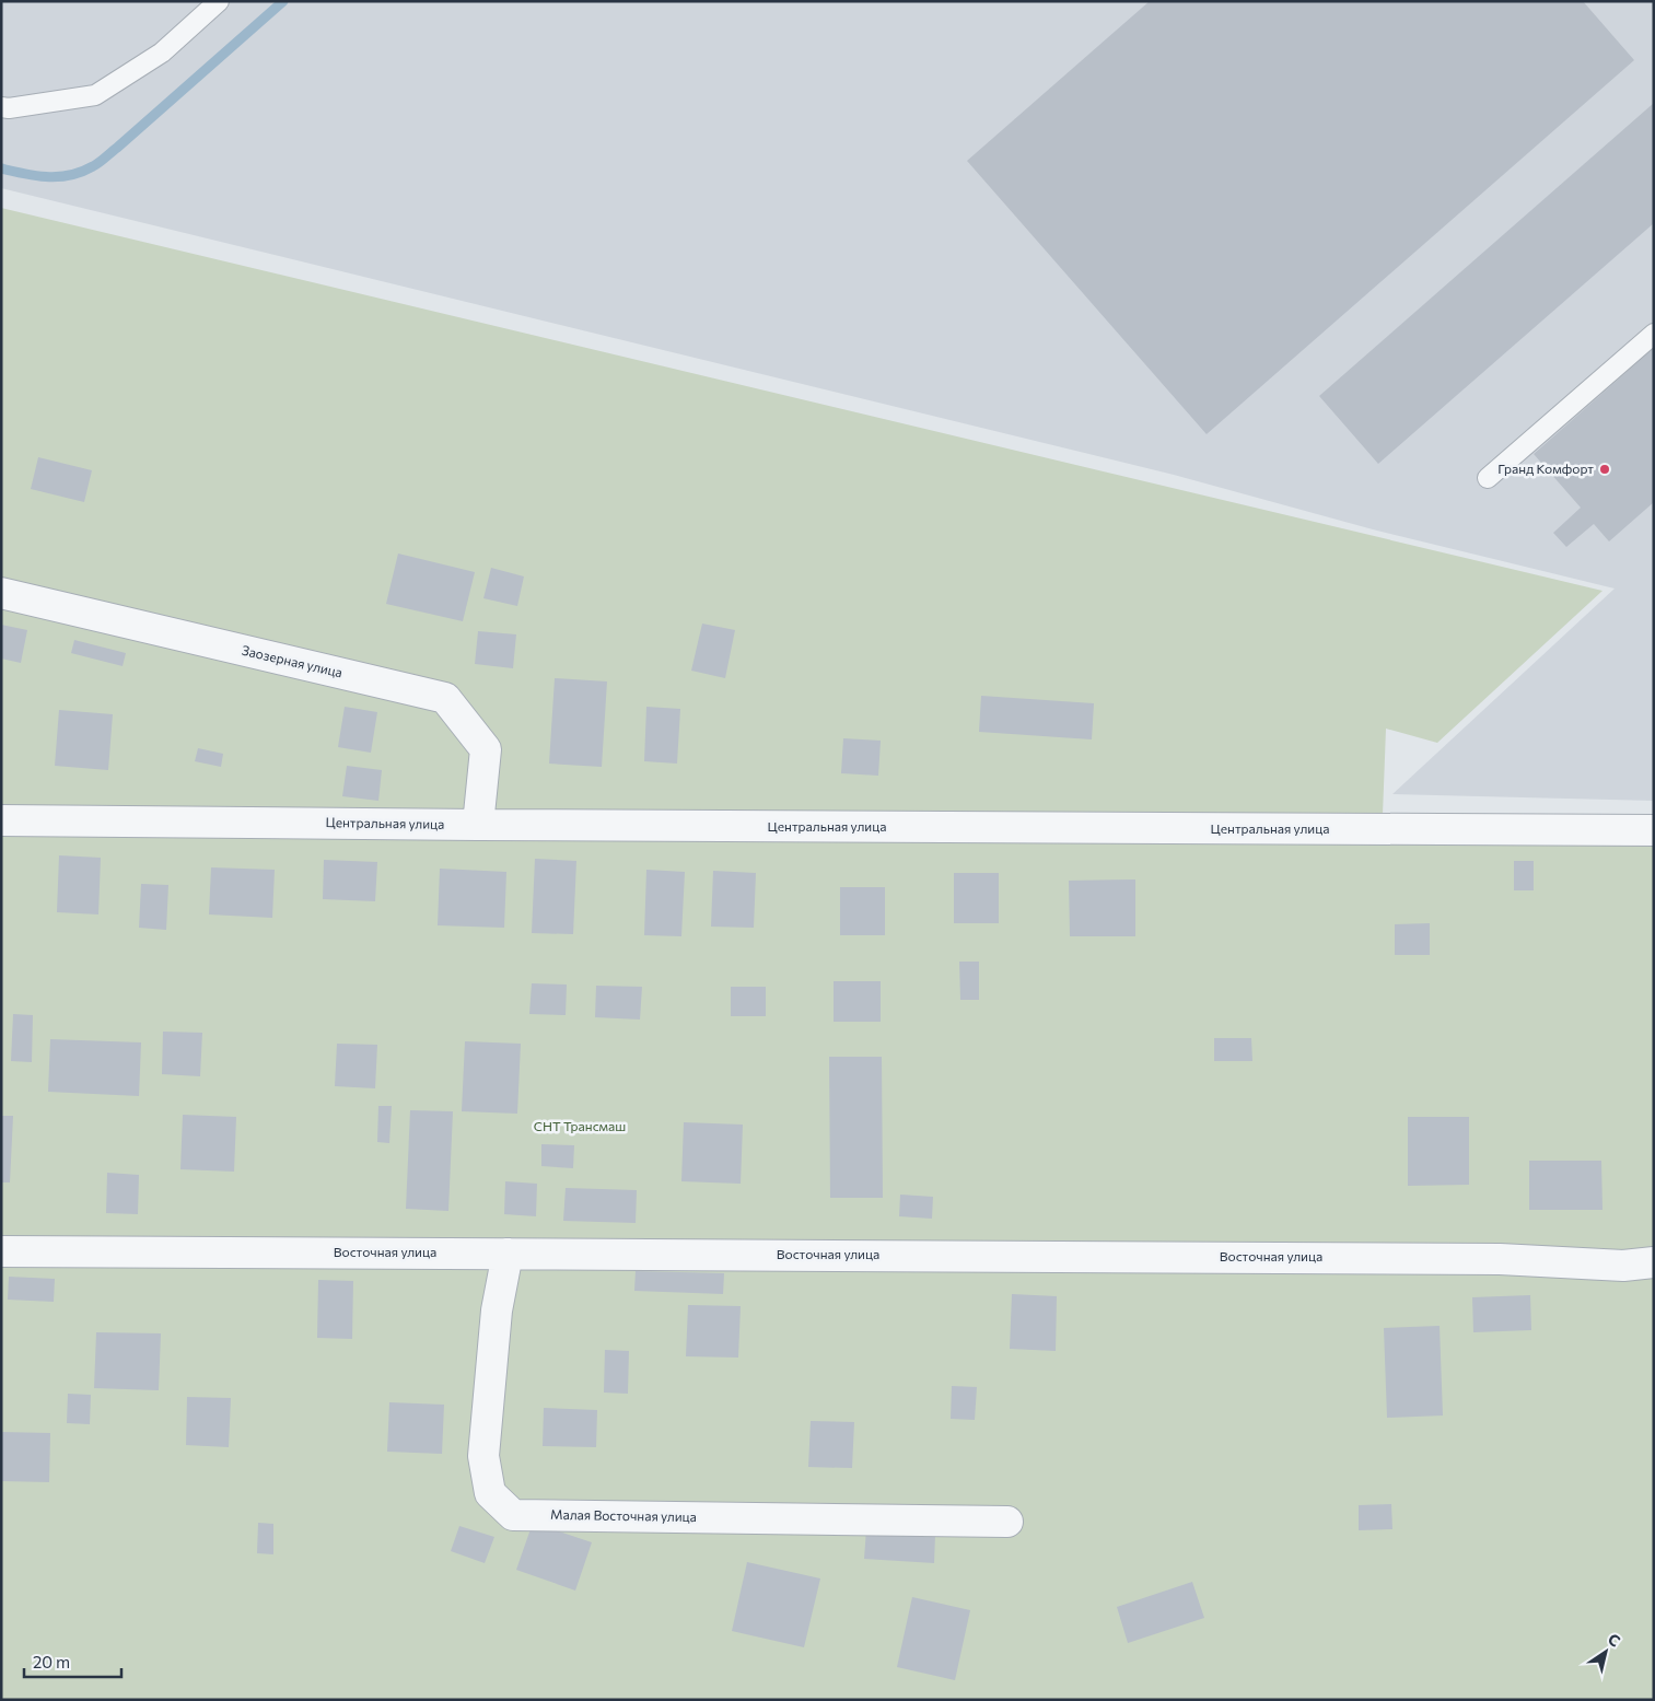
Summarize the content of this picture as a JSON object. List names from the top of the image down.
{
  "streets": {
    "street": [
      "Заозерная улица",
      "Центральная улица",
      "Восточная улица",
      "Малая Восточная улица"
    ]
  },
  "crossings": [
    ["Заозерная улица", "Центральная улица"],
    ["Восточная улица", "Малая Восточная улица"]
  ],
  "parks": ["СНТ Трансмаш"],
  "places": ["Гранд Комфорт"],
  "scale_bar": "20 m",
  "north": "top right"
}
